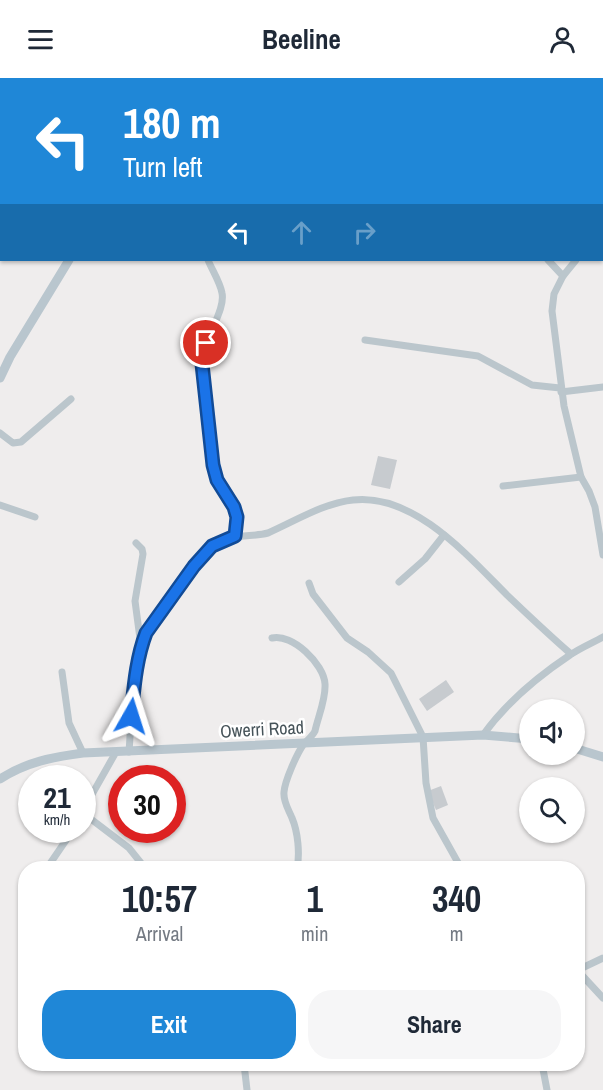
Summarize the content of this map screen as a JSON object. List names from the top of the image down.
{
  "streets": {
    "main road": ["Owerri Road"]
  },
  "page": {
    "header": "Beeline",
    "turn": ["180 m", "Turn left"],
    "speed": "21 km/h",
    "limit": "30",
    "eta": [
      "10:57",
      "Arrival",
      "1",
      "min",
      "340",
      "m"
    ],
    "buttons": ["Exit", "Share"]
  }
}
